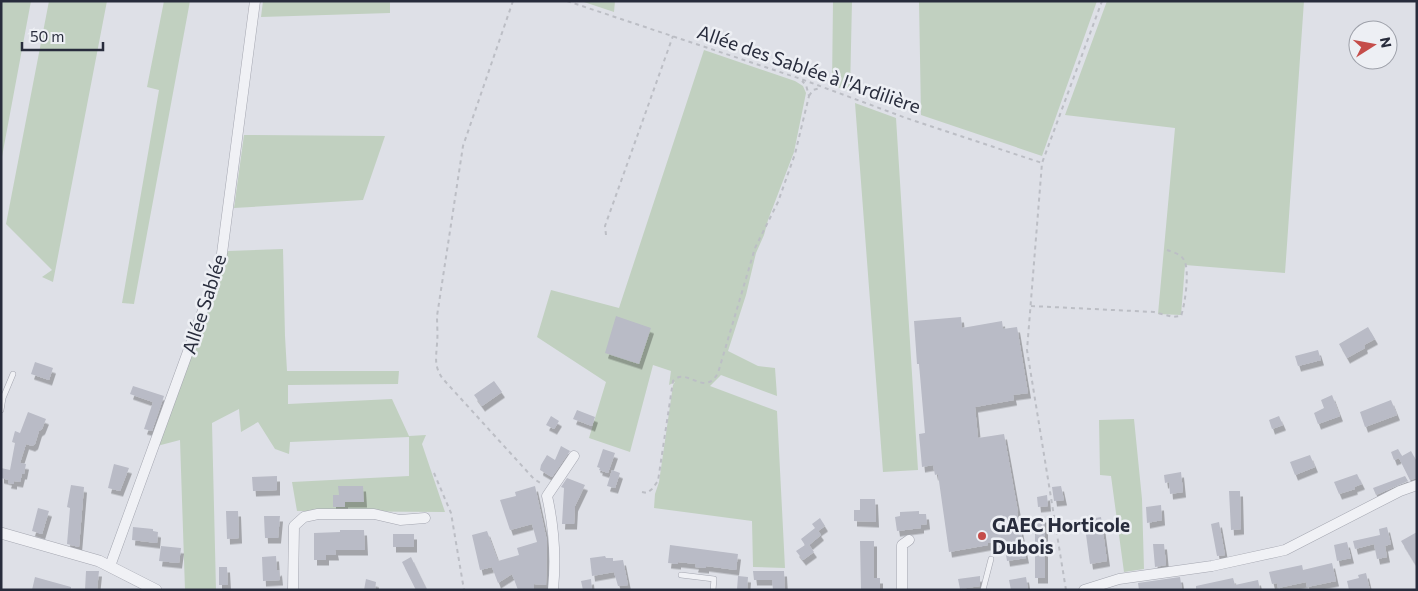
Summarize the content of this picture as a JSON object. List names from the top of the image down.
{
  "streets": {
    "street": ["Allée Sablée"],
    "path": ["Allée des Sablée à l'Ardilière"]
  },
  "places": ["GAEC Horticole Dubois"],
  "scale_bar": "50 m",
  "north": "right"
}
